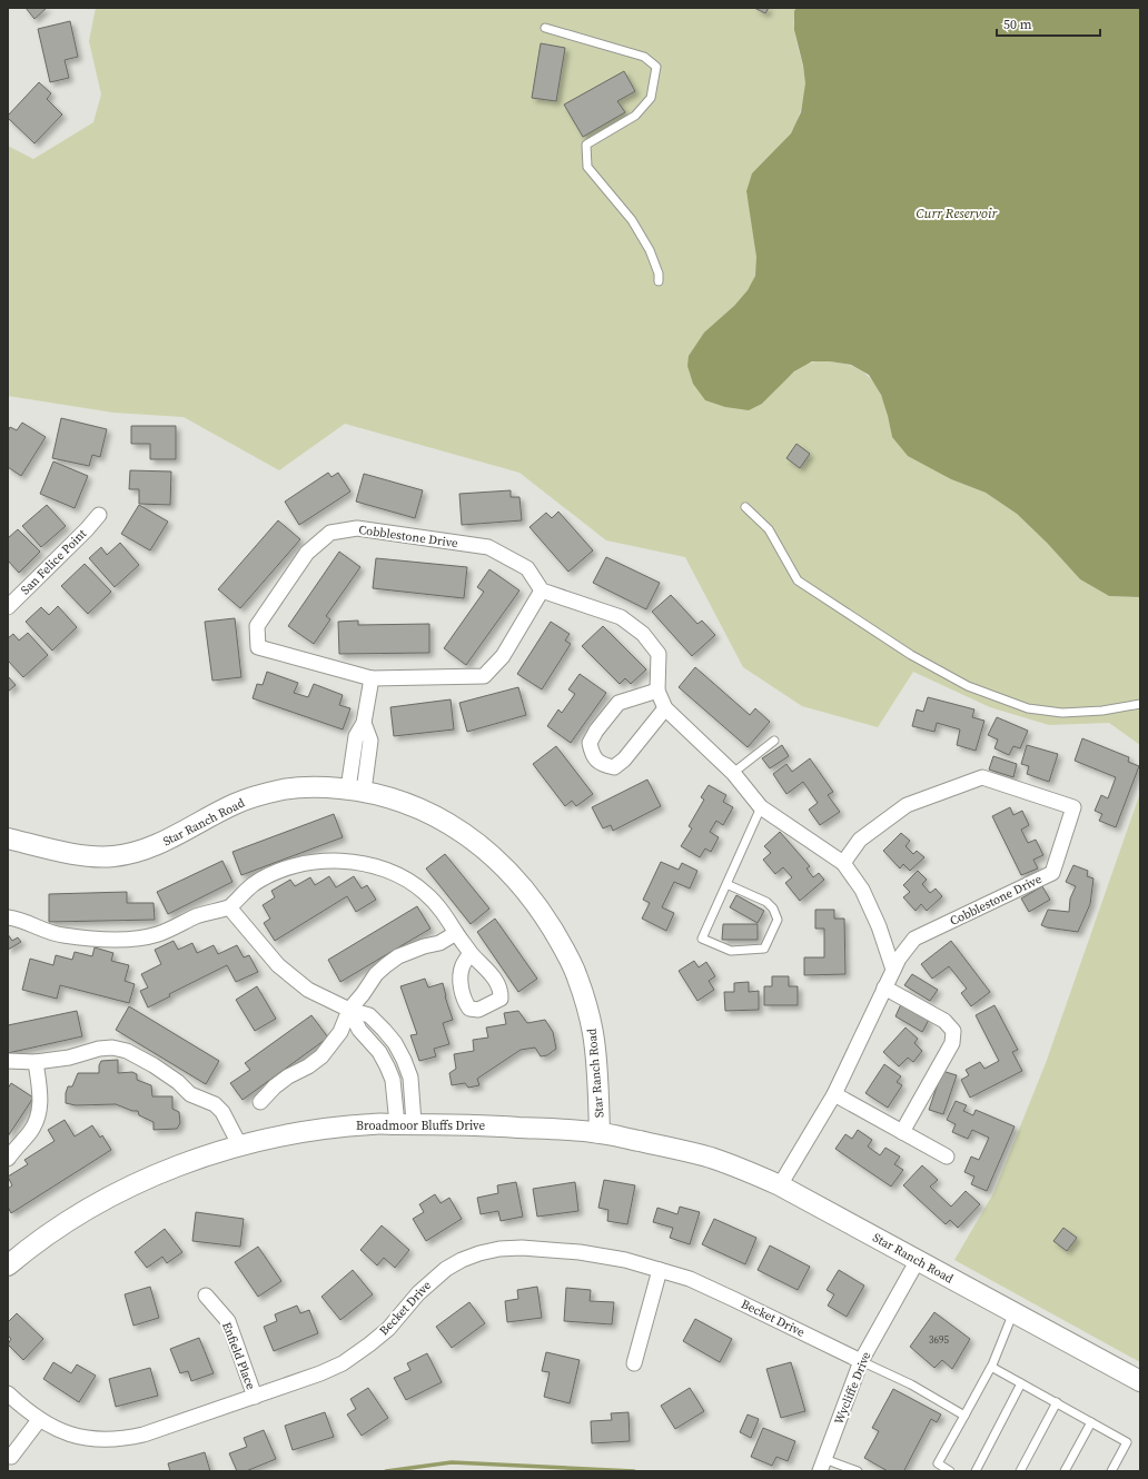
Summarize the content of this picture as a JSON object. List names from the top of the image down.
{
  "streets": {
    "street": [
      "Cobblestone Drive",
      "San Felice Point",
      "Star Ranch Road",
      "Broadmoor Bluffs Drive",
      "Becket Drive",
      "Enfield Place",
      "Wycliffe Drive"
    ]
  },
  "crossings": [
    ["Cobblestone Drive", "Star Ranch Road"],
    ["Star Ranch Road", "Broadmoor Bluffs Drive"],
    ["Star Ranch Road", "Wycliffe Drive"],
    ["Becket Drive", "Enfield Place"],
    ["Becket Drive", "Wycliffe Drive"]
  ],
  "water": ["Curr Reservoir"],
  "house_numbers": ["3695"],
  "scale_bar": "50 m"
}
